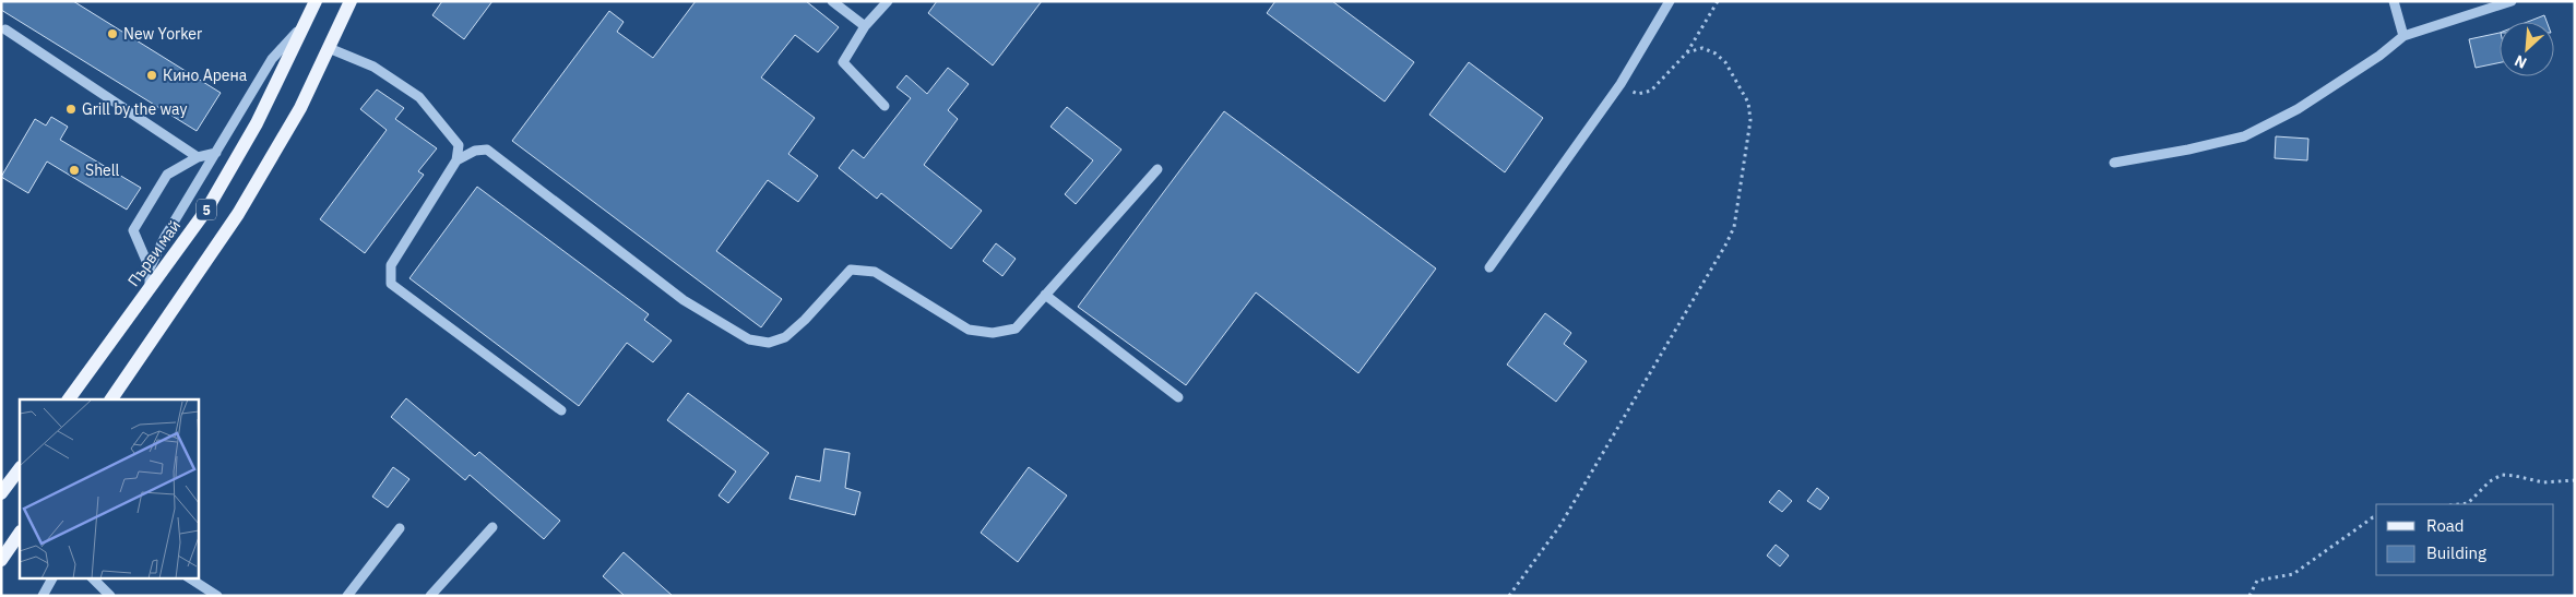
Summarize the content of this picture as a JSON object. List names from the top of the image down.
{
  "streets": {
    "main road": ["5", "Първи май"]
  },
  "places": [
    "New Yorker",
    "Кино Арена",
    "Grill by the way",
    "Shell"
  ],
  "legend": ["Road", "Building"],
  "north": "bottom left"
}
